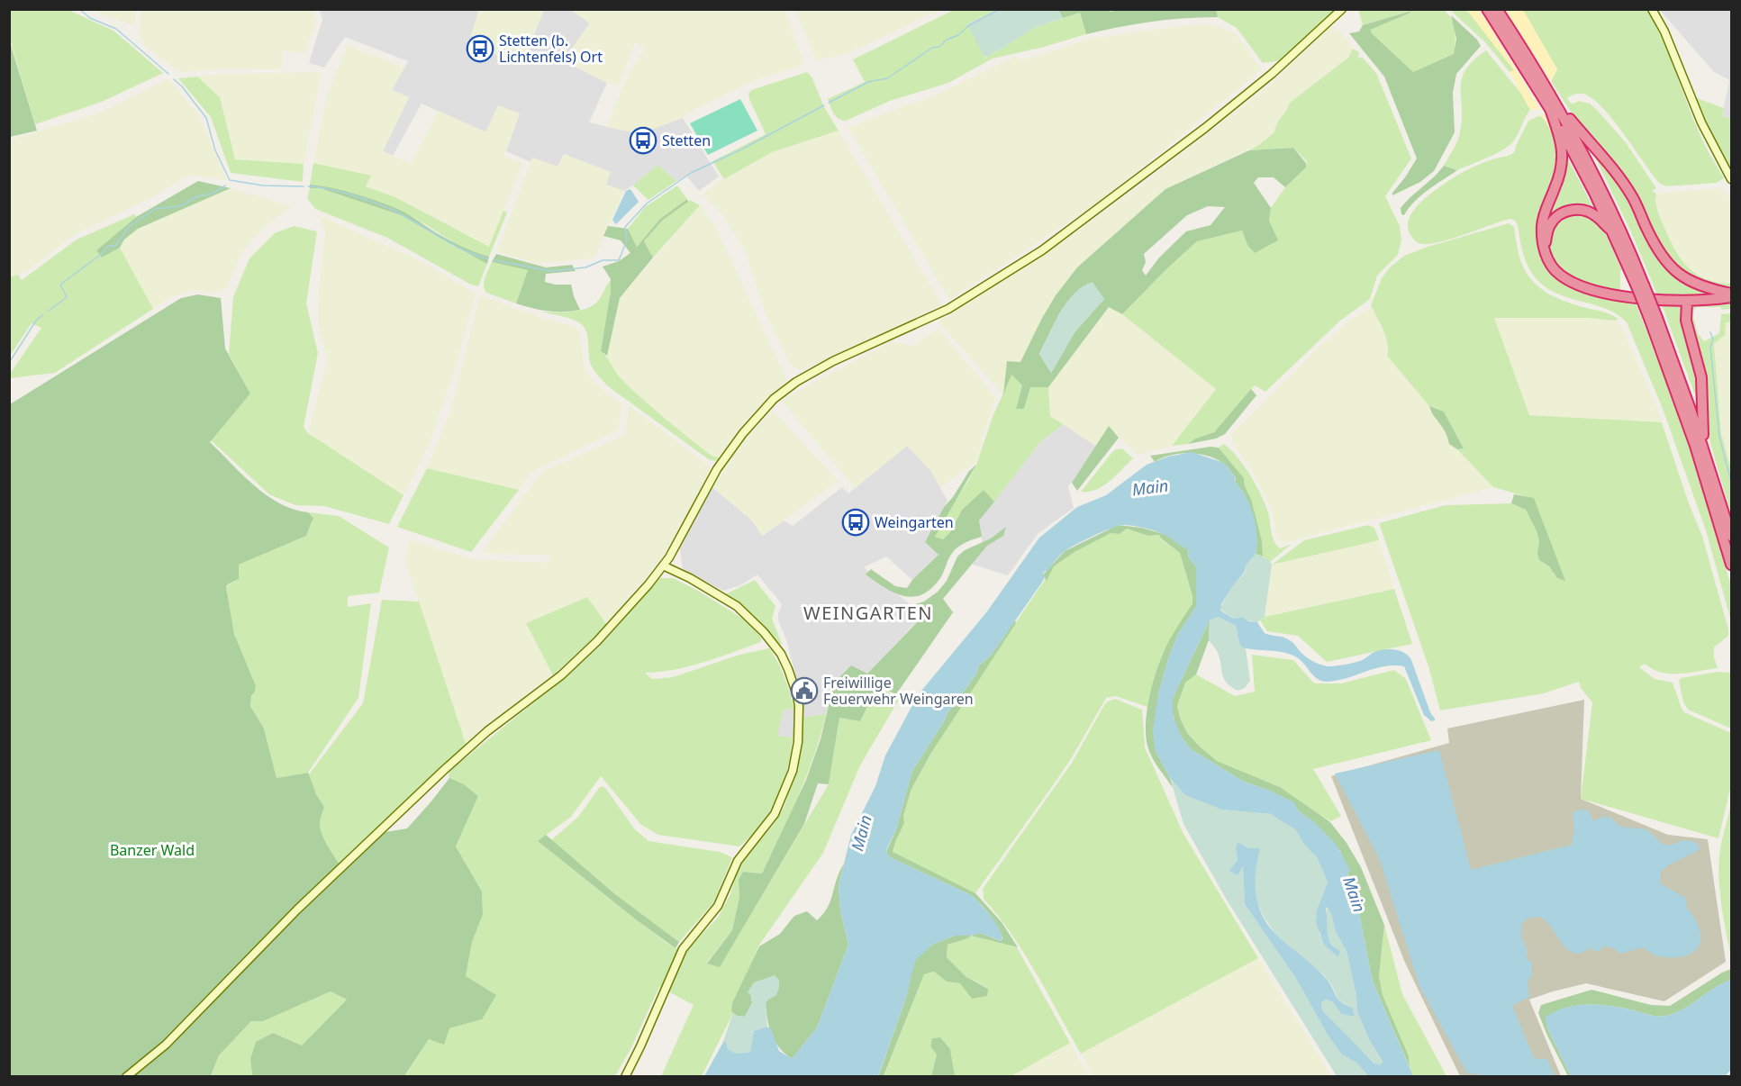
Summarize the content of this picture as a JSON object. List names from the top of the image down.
{
  "districts": ["WEINGARTEN"],
  "water": ["Main"],
  "parks": ["Banzer Wald"],
  "places": {
    "bus stop": ["Stetten (b. Lichtenfels) Ort", "Stetten", "Weingarten"],
    "public building": ["Freiwillige Feuerwehr Weingaren"]
  }
}
